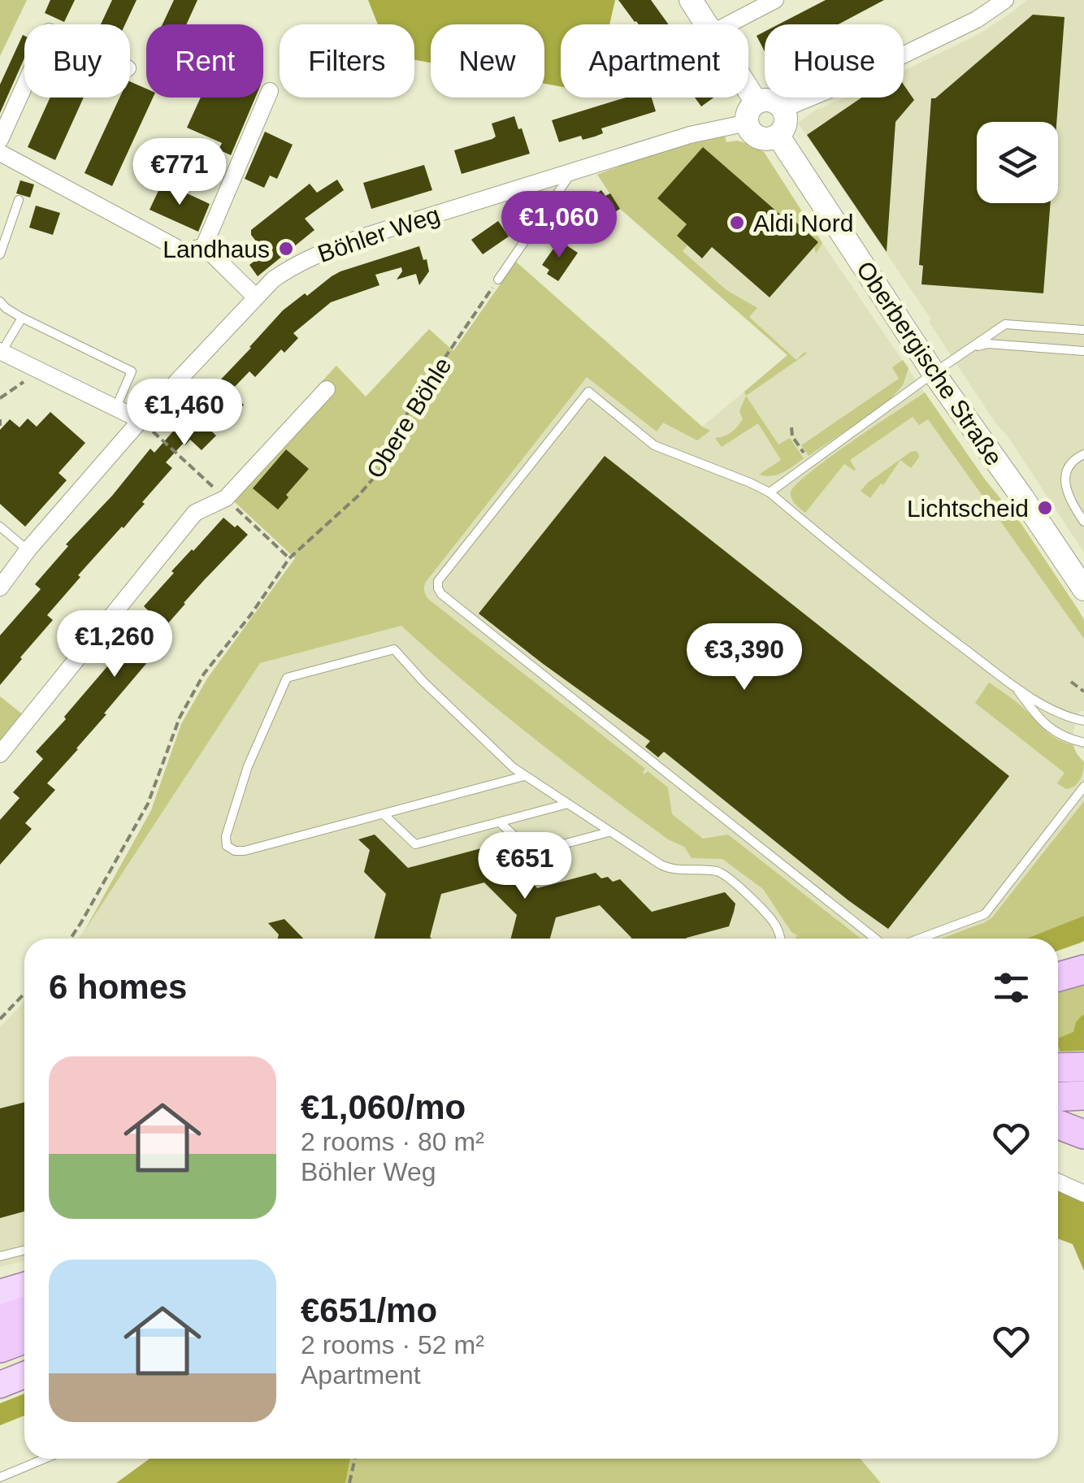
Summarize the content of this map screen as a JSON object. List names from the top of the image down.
{
  "streets": {
    "street": ["Böhler Weg", "Oberbergische Straße"],
    "path": ["Obere Böhle"]
  },
  "crossings": [
    ["Böhler Weg", "Oberbergische Straße"]
  ],
  "places": ["Aldi Nord", "Landhaus", "Lichtscheid"],
  "page": {
    "chip": [
      "Buy",
      "Rent",
      "Filters",
      "New",
      "Apartment",
      "House"
    ],
    "price": [
      "€771",
      "€1,060",
      "€1,460",
      "€1,260",
      "€3,390",
      "€651"
    ],
    "heading": "6 homes",
    "list": [
      {
        "name": "€1,060/mo",
        "note": "2 rooms · 80 m² · Böhler Weg"
      },
      {
        "name": "€651/mo",
        "note": "2 rooms · 52 m² · Apartment"
      }
    ]
  }
}
